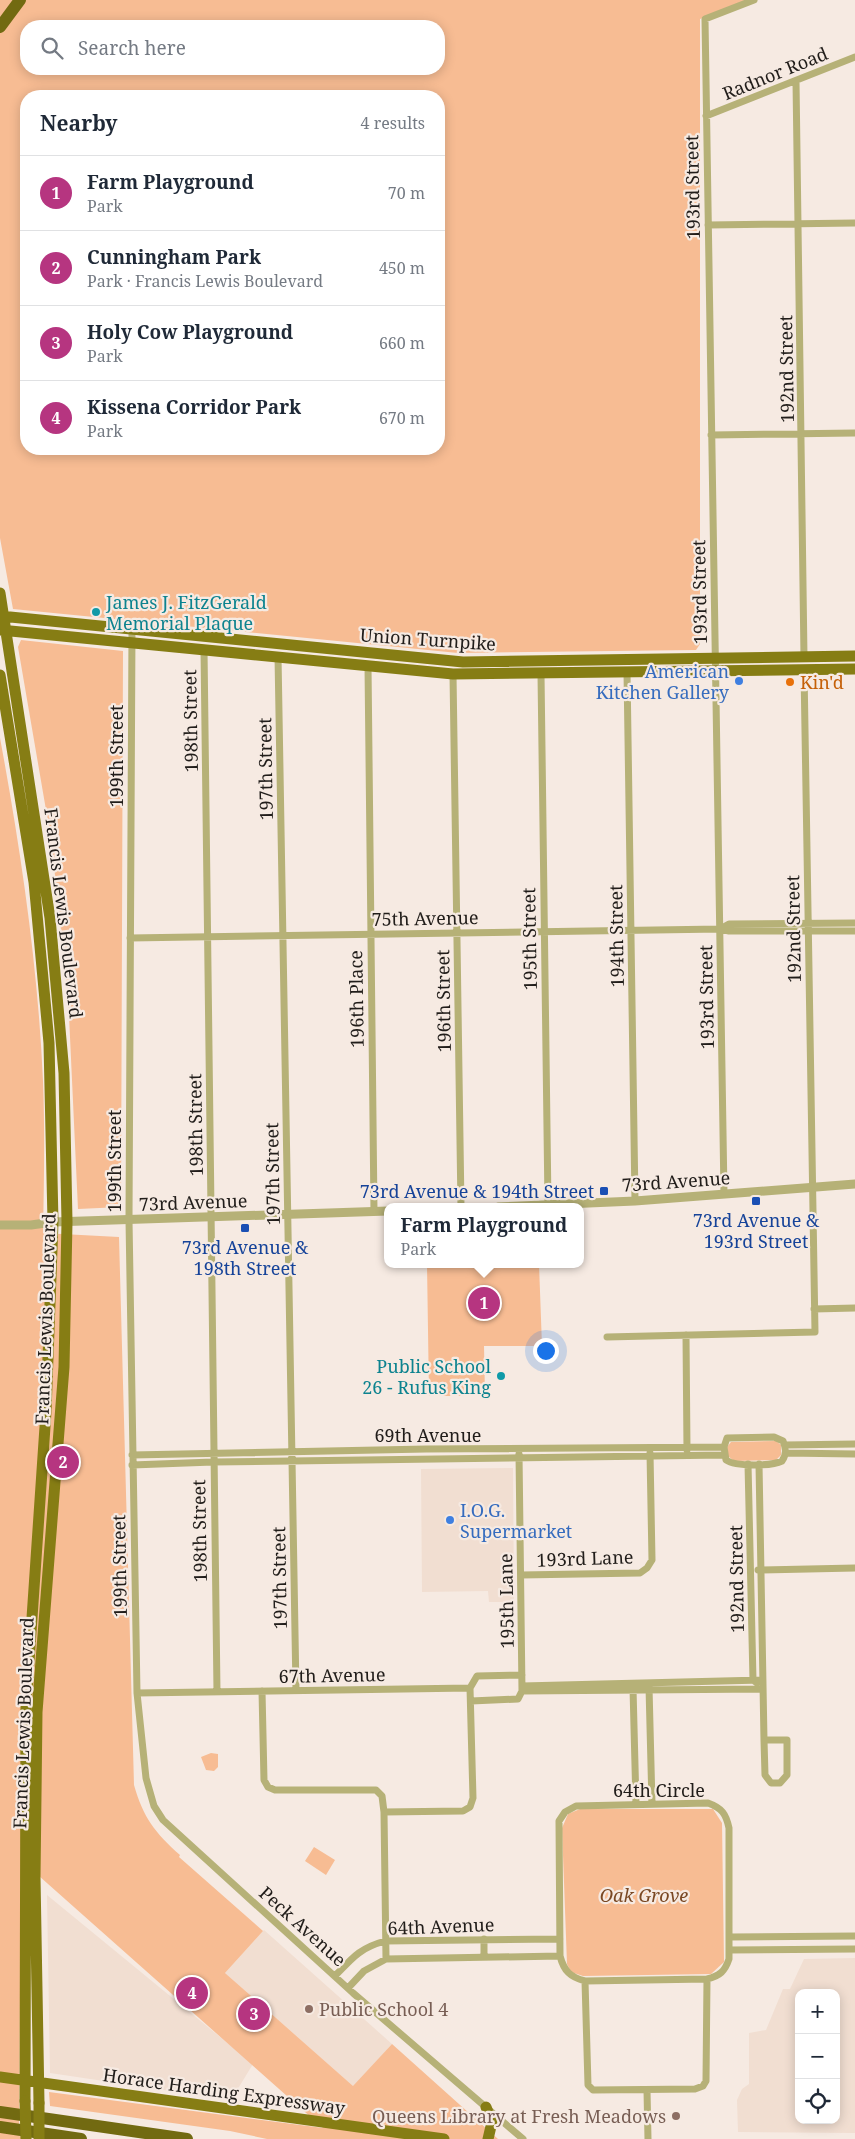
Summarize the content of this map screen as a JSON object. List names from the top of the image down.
{
  "streets": {
    "main road": ["Union Turnpike", "Francis Lewis Boulevard", "Horace Harding Expressway"],
    "street": [
      "Radnor Road",
      "193rd Street",
      "192nd Street",
      "198th Street",
      "199th Street",
      "197th Street",
      "75th Avenue",
      "194th Street",
      "195th Street",
      "196th Place",
      "196th Street",
      "73rd Avenue",
      "69th Avenue",
      "193rd Lane",
      "195th Lane",
      "67th Avenue",
      "64th Circle",
      "Peck Avenue",
      "64th Avenue"
    ]
  },
  "crossings": [
    ["Radnor Road", "193rd Street"],
    ["Radnor Road", "192nd Street"],
    ["193rd Street", "Union Turnpike"],
    ["193rd Street", "75th Avenue"],
    ["193rd Street", "73rd Avenue"],
    ["192nd Street", "Union Turnpike"],
    ["192nd Street", "75th Avenue"],
    ["192nd Street", "73rd Avenue"],
    ["192nd Street", "69th Avenue"],
    ["Union Turnpike", "198th Street"],
    ["Union Turnpike", "199th Street"],
    ["Union Turnpike", "197th Street"],
    ["Union Turnpike", "Francis Lewis Boulevard"],
    ["Union Turnpike", "194th Street"],
    ["Union Turnpike", "195th Street"],
    ["Union Turnpike", "196th Place"],
    ["Union Turnpike", "196th Street"],
    ["198th Street", "75th Avenue"],
    ["198th Street", "73rd Avenue"],
    ["198th Street", "69th Avenue"],
    ["198th Street", "67th Avenue"],
    ["199th Street", "75th Avenue"],
    ["199th Street", "73rd Avenue"],
    ["199th Street", "69th Avenue"],
    ["199th Street", "67th Avenue"],
    ["199th Street", "Peck Avenue"],
    ["197th Street", "75th Avenue"],
    ["197th Street", "73rd Avenue"],
    ["197th Street", "69th Avenue"],
    ["197th Street", "67th Avenue"],
    ["Francis Lewis Boulevard", "73rd Avenue"],
    ["Francis Lewis Boulevard", "Horace Harding Expressway"],
    ["75th Avenue", "194th Street"],
    ["75th Avenue", "195th Street"],
    ["75th Avenue", "196th Place"],
    ["75th Avenue", "196th Street"],
    ["194th Street", "73rd Avenue"],
    ["196th Place", "73rd Avenue"],
    ["69th Avenue", "193rd Lane"],
    ["69th Avenue", "195th Lane"],
    ["193rd Lane", "195th Lane"],
    ["67th Avenue", "Peck Avenue"],
    ["64th Circle", "64th Avenue"],
    ["Peck Avenue", "64th Avenue"]
  ],
  "parks": ["Oak Grove"],
  "places": {
    "other": [
      "James J. FitzGerald Memorial Plaque",
      "American Kitchen Gallery",
      "Kin'd",
      "Public School 26 - Rufus King",
      "I.O.G. Supermarket",
      "Public School 4",
      "Queens Library at Fresh Meadows"
    ],
    "transit": ["73rd Avenue & 194th Street", "73rd Avenue & 193rd Street", "73rd Avenue & 198th Street"]
  },
  "page": {
    "search": "Search here",
    "heading": ["Nearby", "4 results"],
    "list": [
      {
        "mark": "1",
        "name": "Farm Playground",
        "note": "Park",
        "value": "70 m"
      },
      {
        "mark": "2",
        "name": "Cunningham Park",
        "note": "Park · Francis Lewis Boulevard",
        "value": "450 m"
      },
      {
        "mark": "3",
        "name": "Holy Cow Playground",
        "note": "Park",
        "value": "660 m"
      },
      {
        "mark": "4",
        "name": "Kissena Corridor Park",
        "note": "Park",
        "value": "670 m"
      }
    ],
    "popup": ["Farm Playground", "Park"],
    "pins": [
      "1",
      "2",
      "4",
      "3"
    ],
    "map_buttons": ["+", "−"]
  }
}
